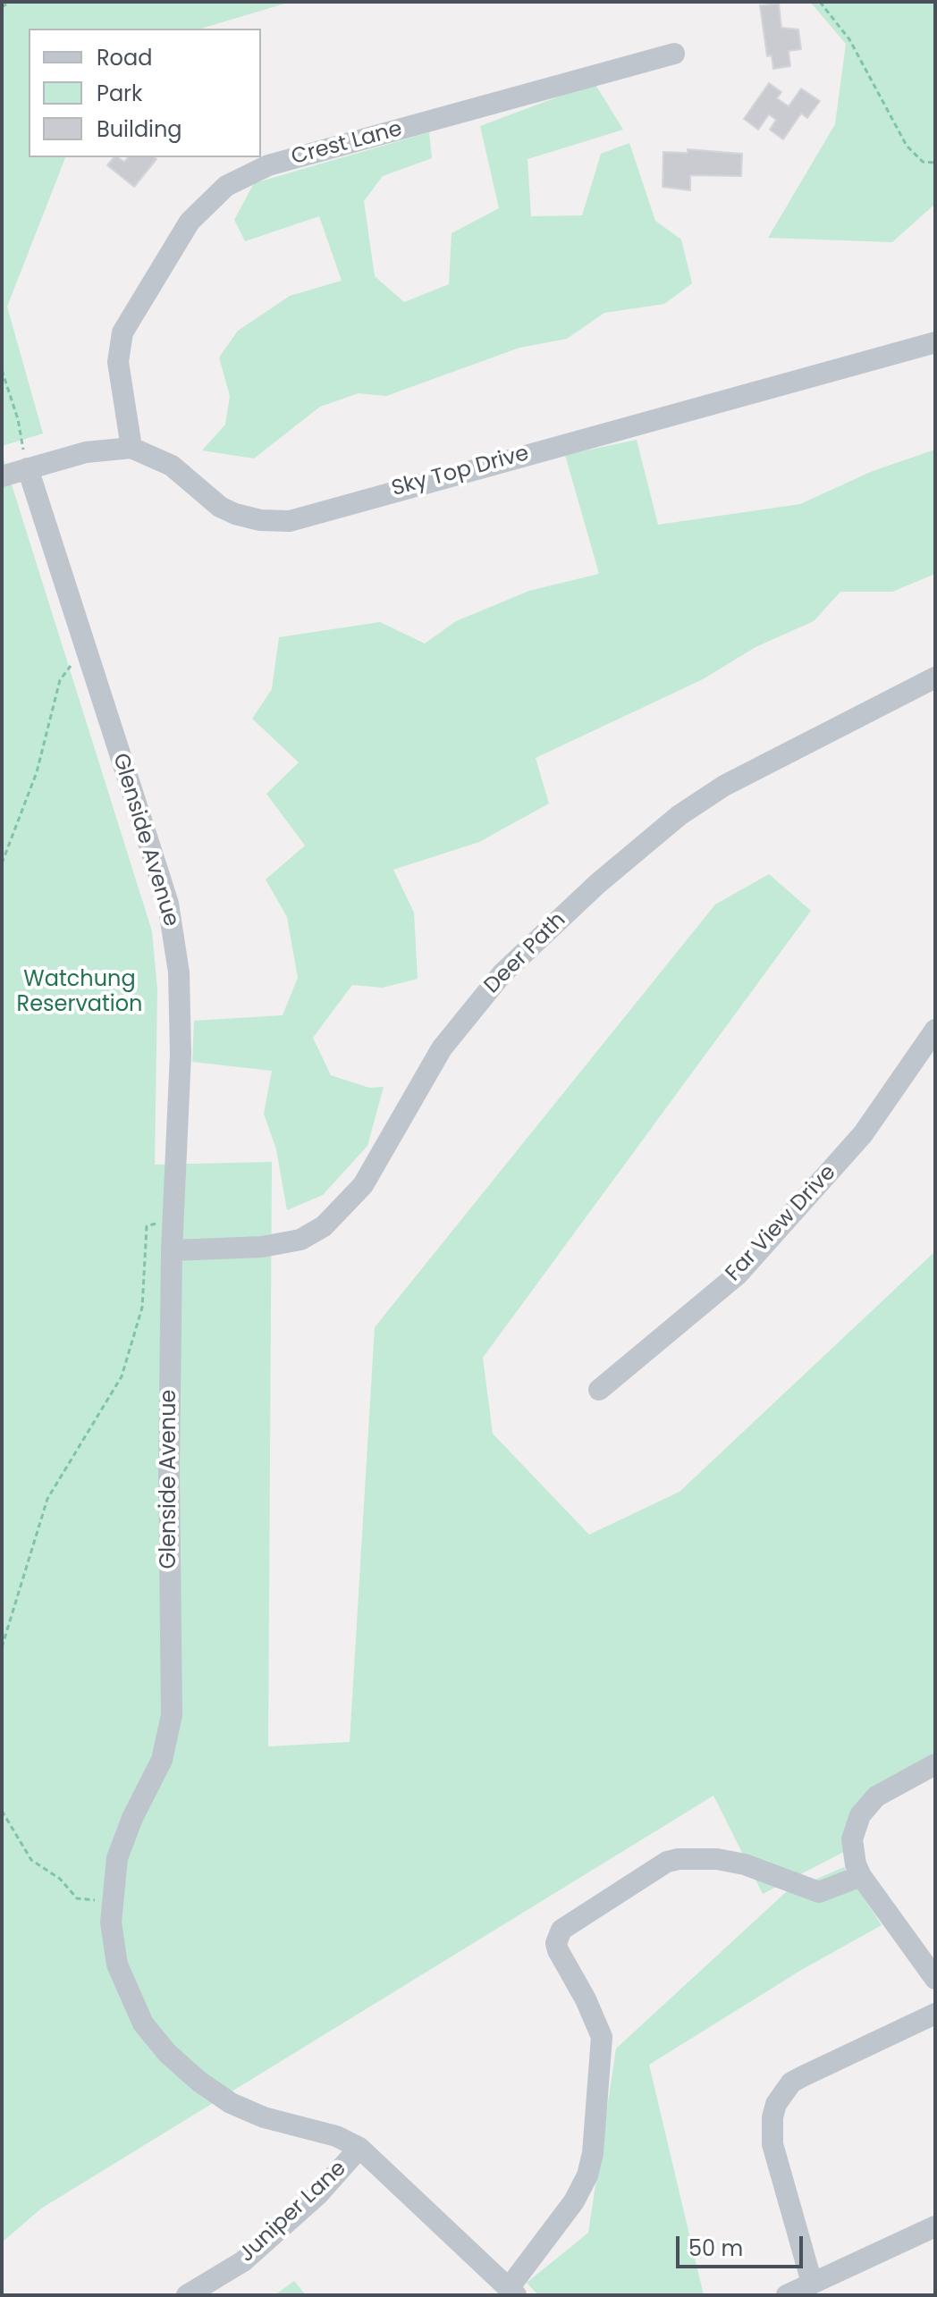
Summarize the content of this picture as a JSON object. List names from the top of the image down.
{
  "streets": {
    "street": [
      "Crest Lane",
      "Sky Top Drive",
      "Glenside Avenue",
      "Deer Path",
      "Far View Drive",
      "Juniper Lane"
    ]
  },
  "crossings": [
    ["Crest Lane", "Sky Top Drive"],
    ["Sky Top Drive", "Glenside Avenue"],
    ["Glenside Avenue", "Deer Path"],
    ["Glenside Avenue", "Juniper Lane"]
  ],
  "parks": ["Watchung Reservation"],
  "legend": ["Road", "Park", "Building"],
  "scale_bar": "50 m"
}
